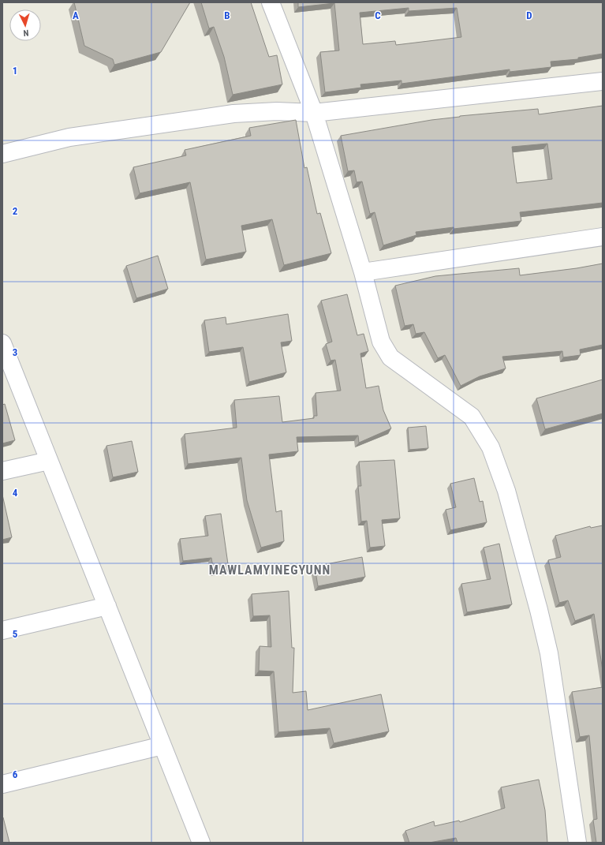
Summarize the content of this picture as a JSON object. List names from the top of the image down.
{
  "districts": ["MAWLAMYINEGYUNN"],
  "north": "bottom",
  "grid": {
    "columns": [
      "A",
      "B",
      "C",
      "D"
    ],
    "rows": [
      "1",
      "2",
      "3",
      "4",
      "5",
      "6"
    ]
  }
}
